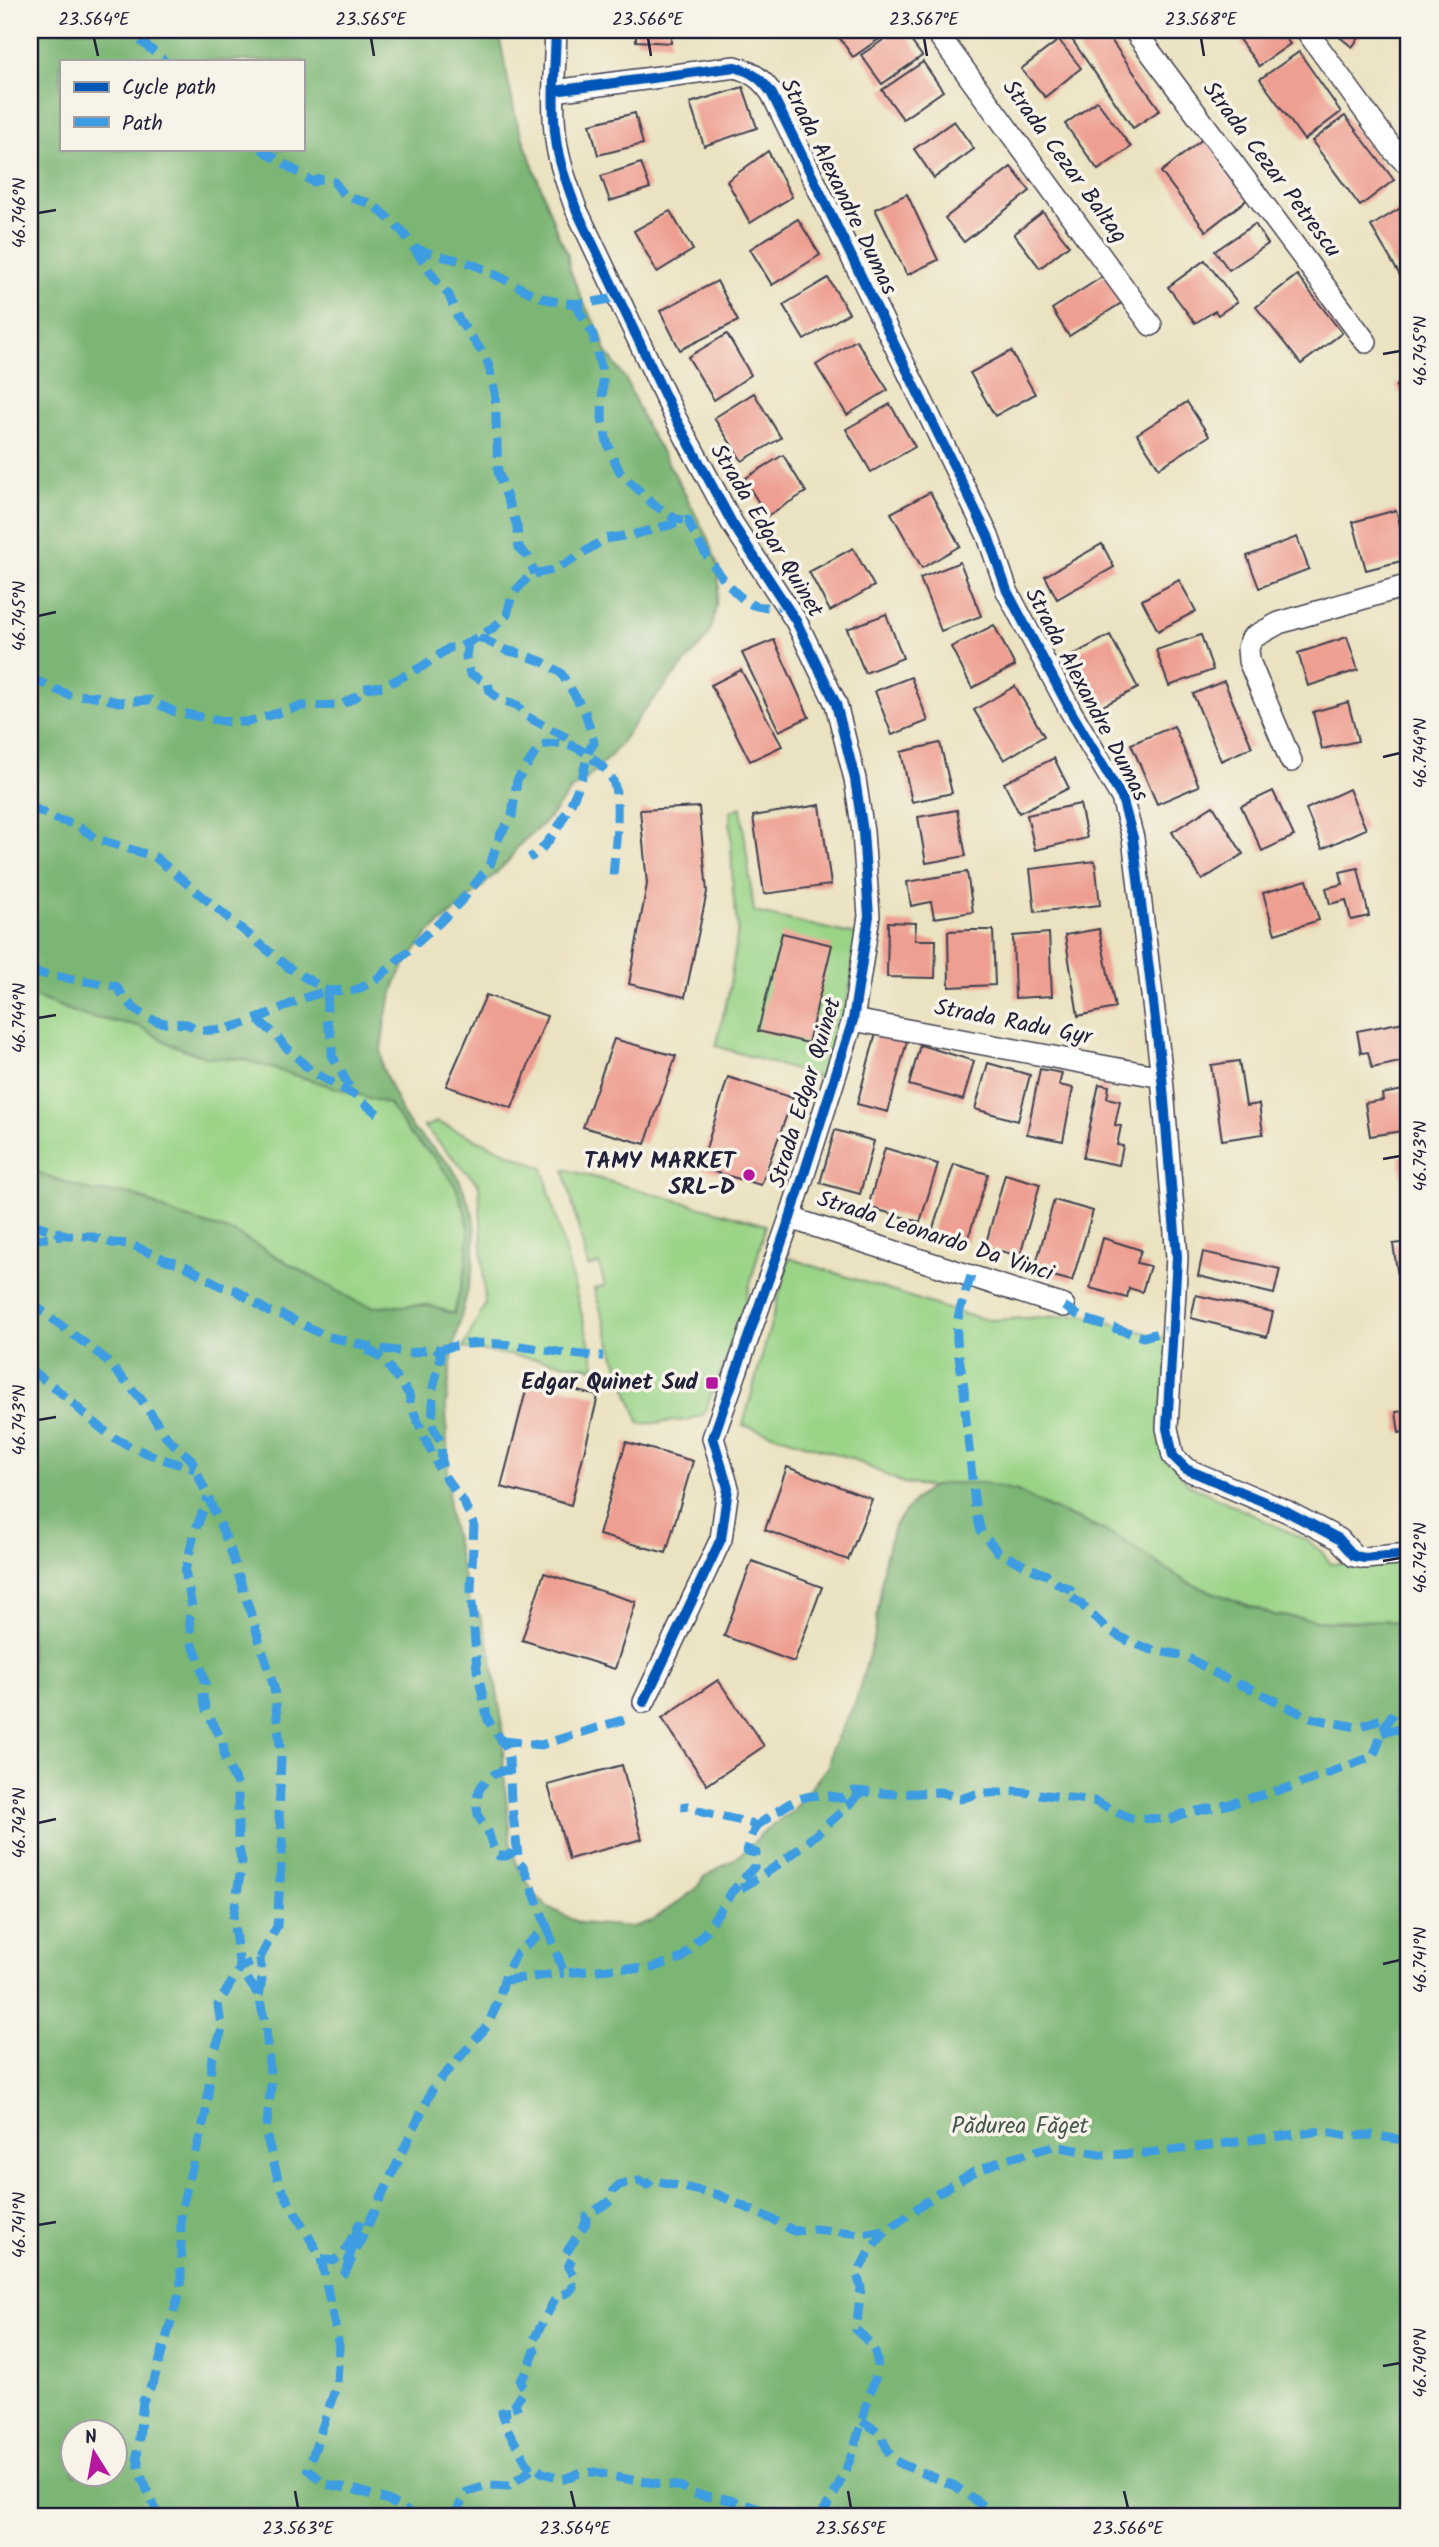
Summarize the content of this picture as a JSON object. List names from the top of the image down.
{
  "streets": {
    "street": [
      "Strada Cezar Baltag",
      "Strada Cezar Petrescu",
      "Strada Alexandre Dumas",
      "Strada Edgar Quinet",
      "Strada Radu Gyr",
      "Strada Leonardo Da Vinci"
    ]
  },
  "crossings": [
    ["Strada Alexandre Dumas", "Strada Edgar Quinet"],
    ["Strada Alexandre Dumas", "Strada Radu Gyr"],
    ["Strada Edgar Quinet", "Strada Radu Gyr"],
    ["Strada Edgar Quinet", "Strada Leonardo Da Vinci"]
  ],
  "parks": ["Pădurea Făget"],
  "places": {
    "other": ["TAMY MARKET SRL-D"],
    "transit": ["Edgar Quinet Sud"]
  },
  "legend": ["Cycle path", "Path"],
  "north": "top",
  "coordinates": [
    "23.564°E",
    "23.565°E",
    "23.566°E",
    "23.567°E",
    "23.568°E",
    "46.746°N",
    "46.745°N",
    "46.744°N",
    "46.743°N",
    "46.742°N",
    "46.741°N",
    "46.740°N",
    "23.563°E"
  ]
}
